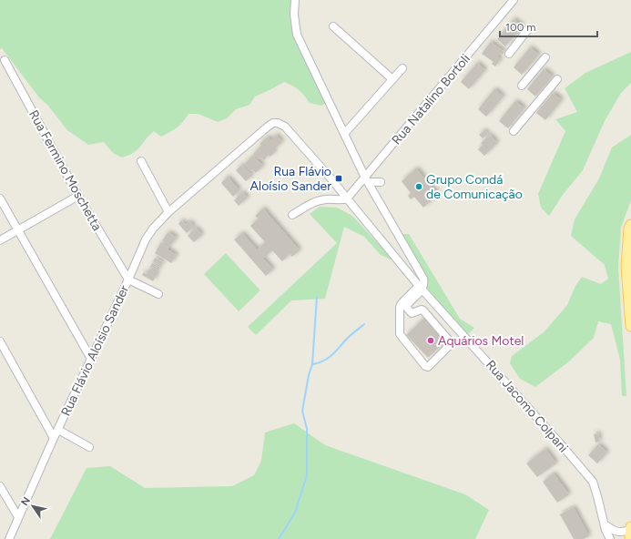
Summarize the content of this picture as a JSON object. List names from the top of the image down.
{
  "streets": {
    "street": [
      "Rua Natalino Bortoli",
      "Rua Fermino Moschetta",
      "Rua Flávio Aloísio Sander",
      "Rua Jacomo Colpani"
    ]
  },
  "crossings": [
    ["Rua Natalino Bortoli", "Rua Flávio Aloísio Sander"],
    ["Rua Natalino Bortoli", "Rua Jacomo Colpani"],
    ["Rua Fermino Moschetta", "Rua Flávio Aloísio Sander"],
    ["Rua Flávio Aloísio Sander", "Rua Jacomo Colpani"]
  ],
  "places": {
    "transit": ["Rua Flávio Aloísio Sander"],
    "other": ["Grupo Condá de Comunicação", "Aquários Motel"]
  },
  "scale_bar": "100 m",
  "north": "top left"
}
